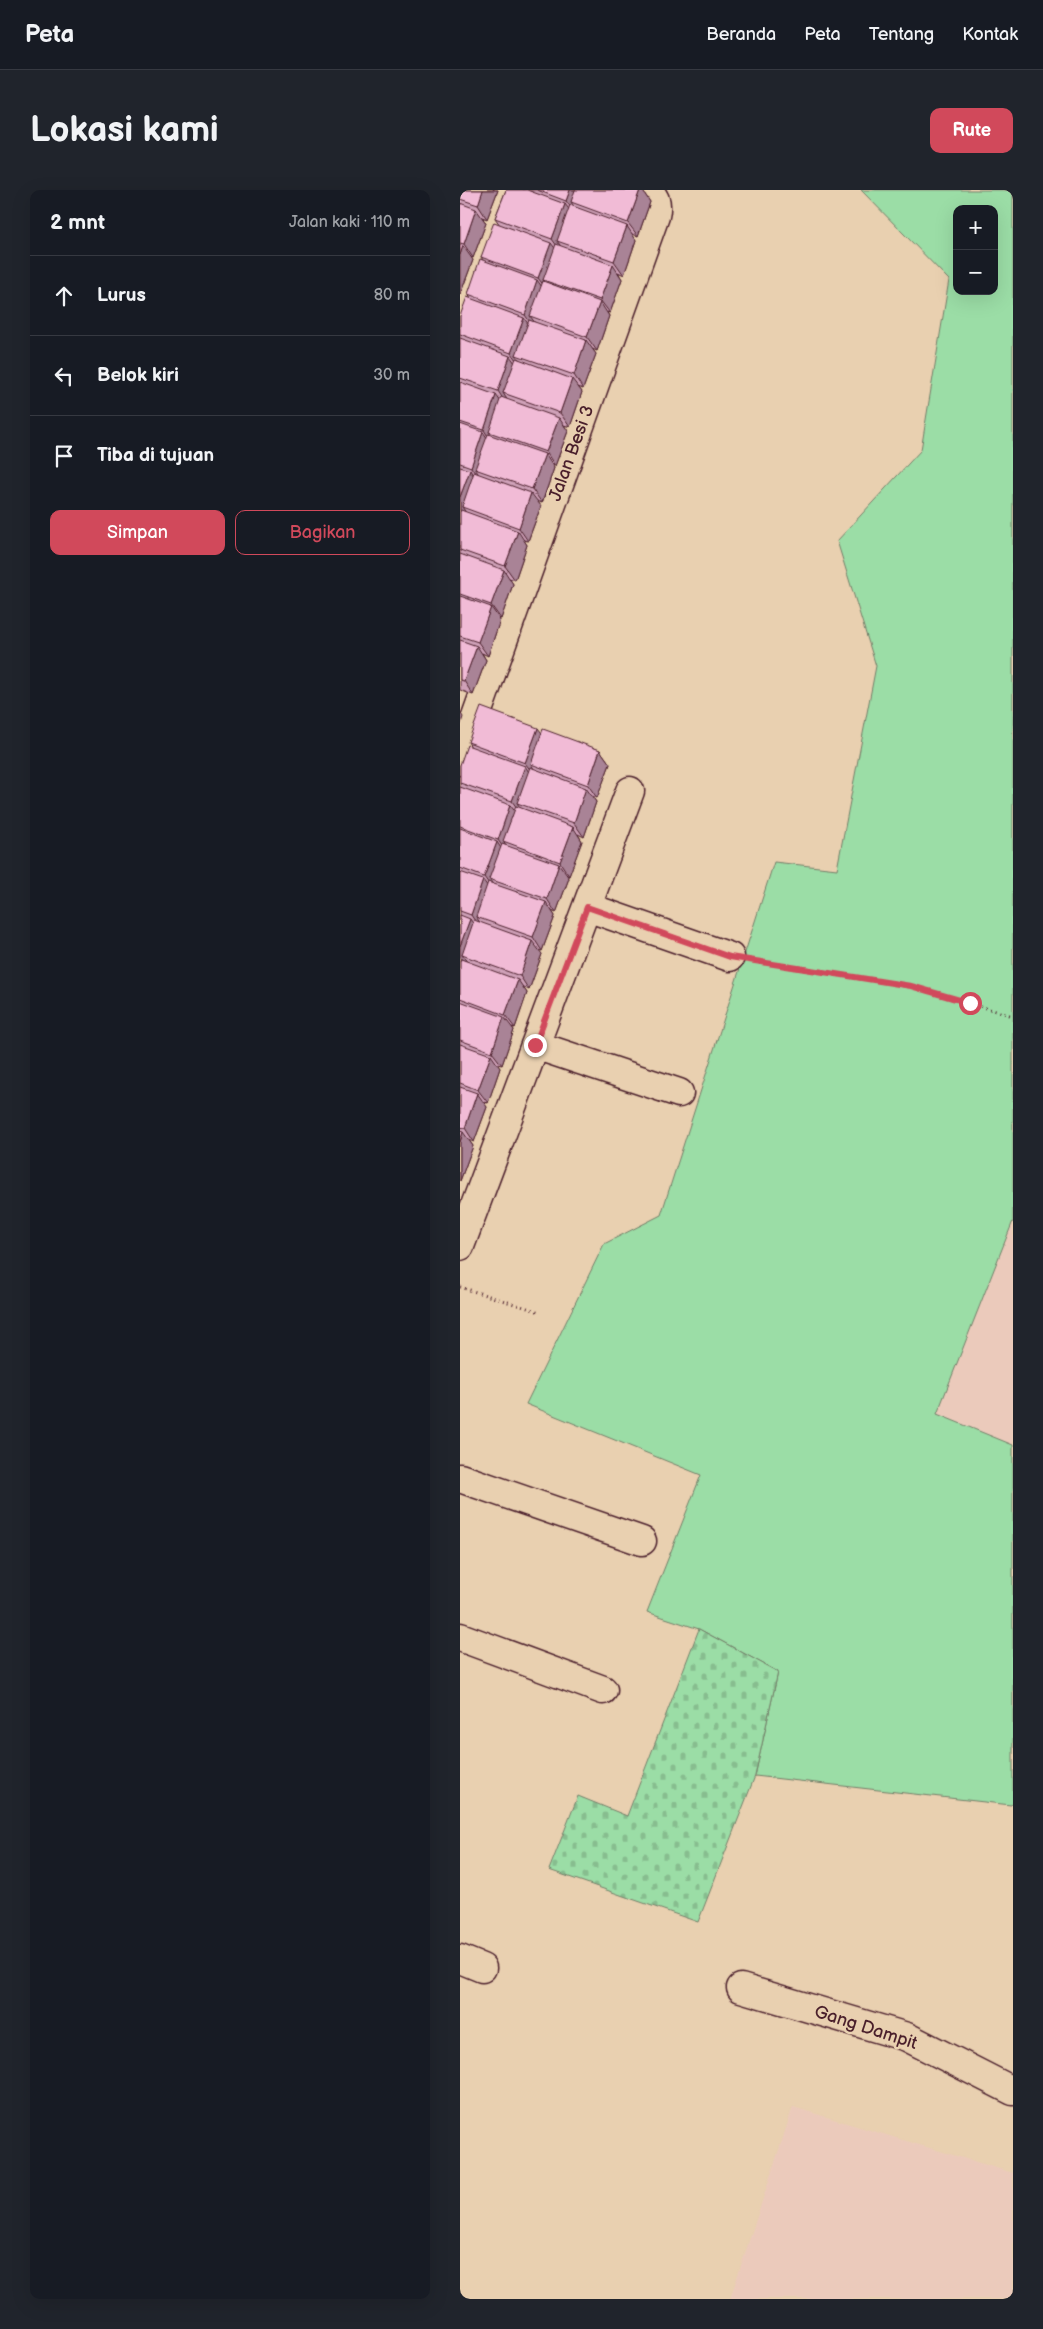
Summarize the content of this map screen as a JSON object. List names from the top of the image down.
{
  "streets": {
    "street": ["Jalan Besi 3", "Gang Dampit"]
  },
  "page": {
    "header": "Peta",
    "nav": [
      "Beranda",
      "Peta",
      "Tentang",
      "Kontak"
    ],
    "buttons": [
      "Rute",
      ["Simpan", "Bagikan"]
    ],
    "title": "Lokasi kami",
    "heading": ["2 mnt", "Jalan kaki · 110 m"],
    "map_buttons": ["+", "−"],
    "list": [
      ["Lurus", "80 m"],
      ["Belok kiri", "30 m"],
      "Tiba di tujuan"
    ]
  }
}
